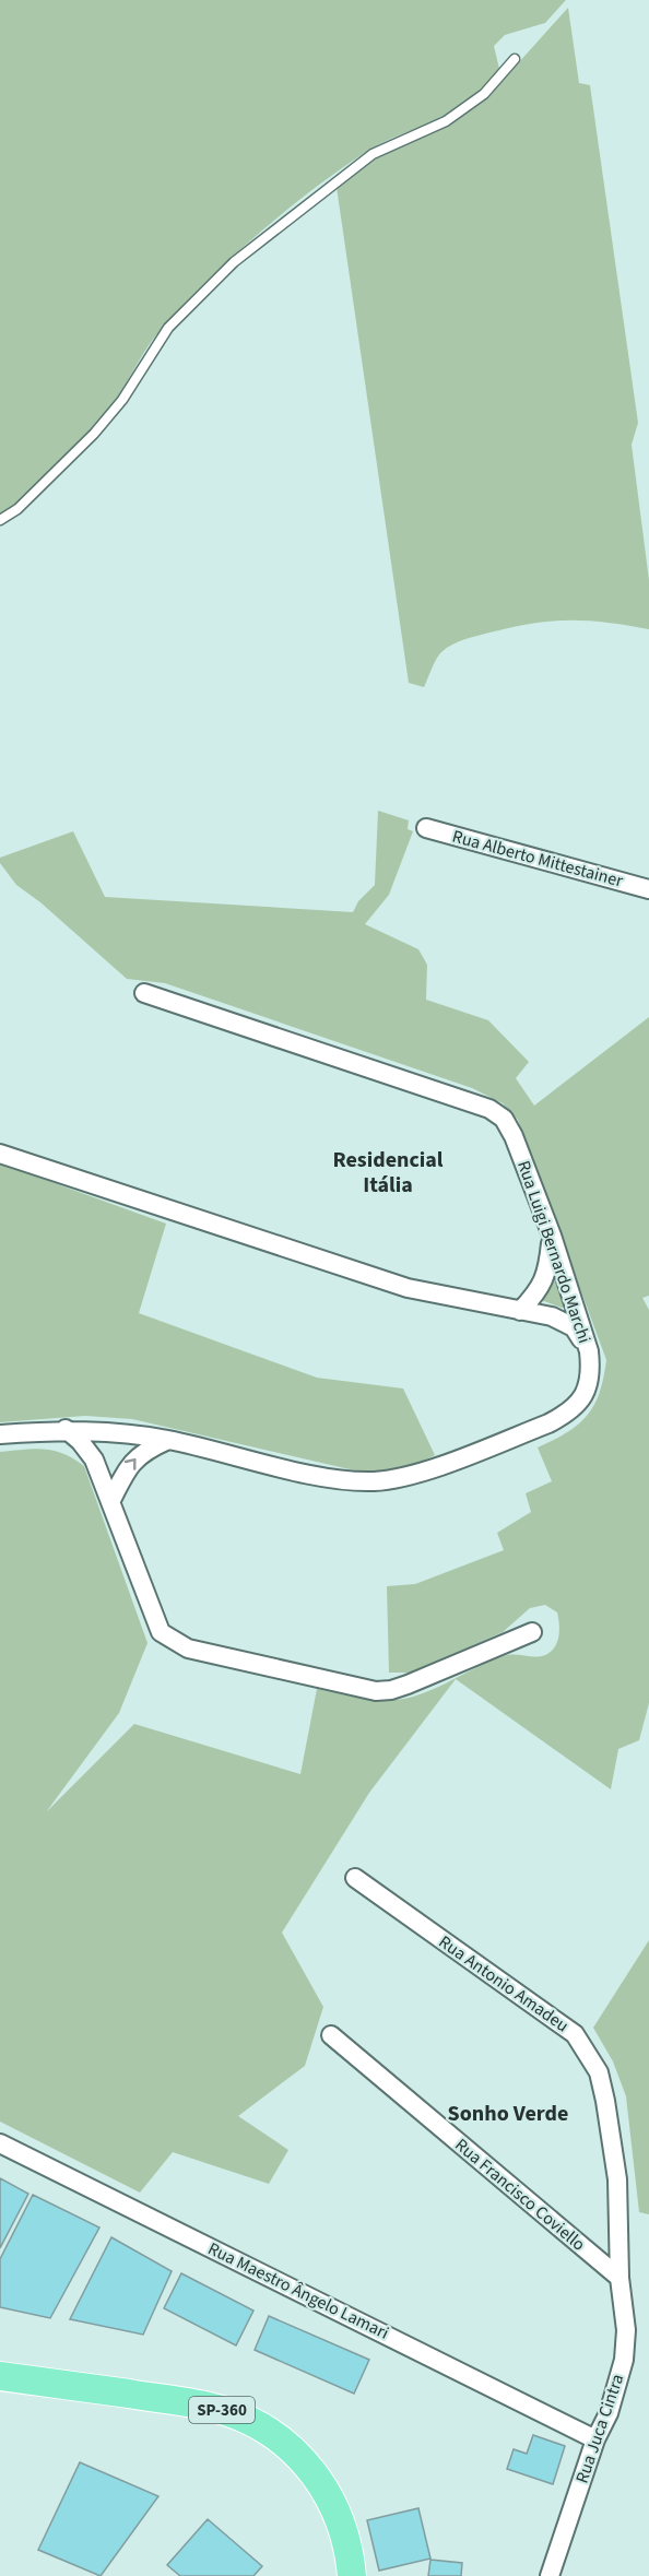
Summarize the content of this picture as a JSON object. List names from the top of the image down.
{
  "streets": {
    "main road": ["SP-360"],
    "street": [
      "Rua Alberto Mittestainer",
      "Rua Luigi Bernardo Marchi",
      "Rua Antonio Amadeu",
      "Rua Francisco Coviello",
      "Rua Maestro Ângelo Lamari",
      "Rua Juca Cintra"
    ]
  },
  "crossings": [
    ["Rua Antonio Amadeu", "Rua Francisco Coviello"],
    ["Rua Antonio Amadeu", "Rua Juca Cintra"],
    ["Rua Francisco Coviello", "Rua Juca Cintra"],
    ["Rua Maestro Ângelo Lamari", "Rua Juca Cintra"]
  ],
  "districts": ["Residencial Itália", "Sonho Verde"]
}
